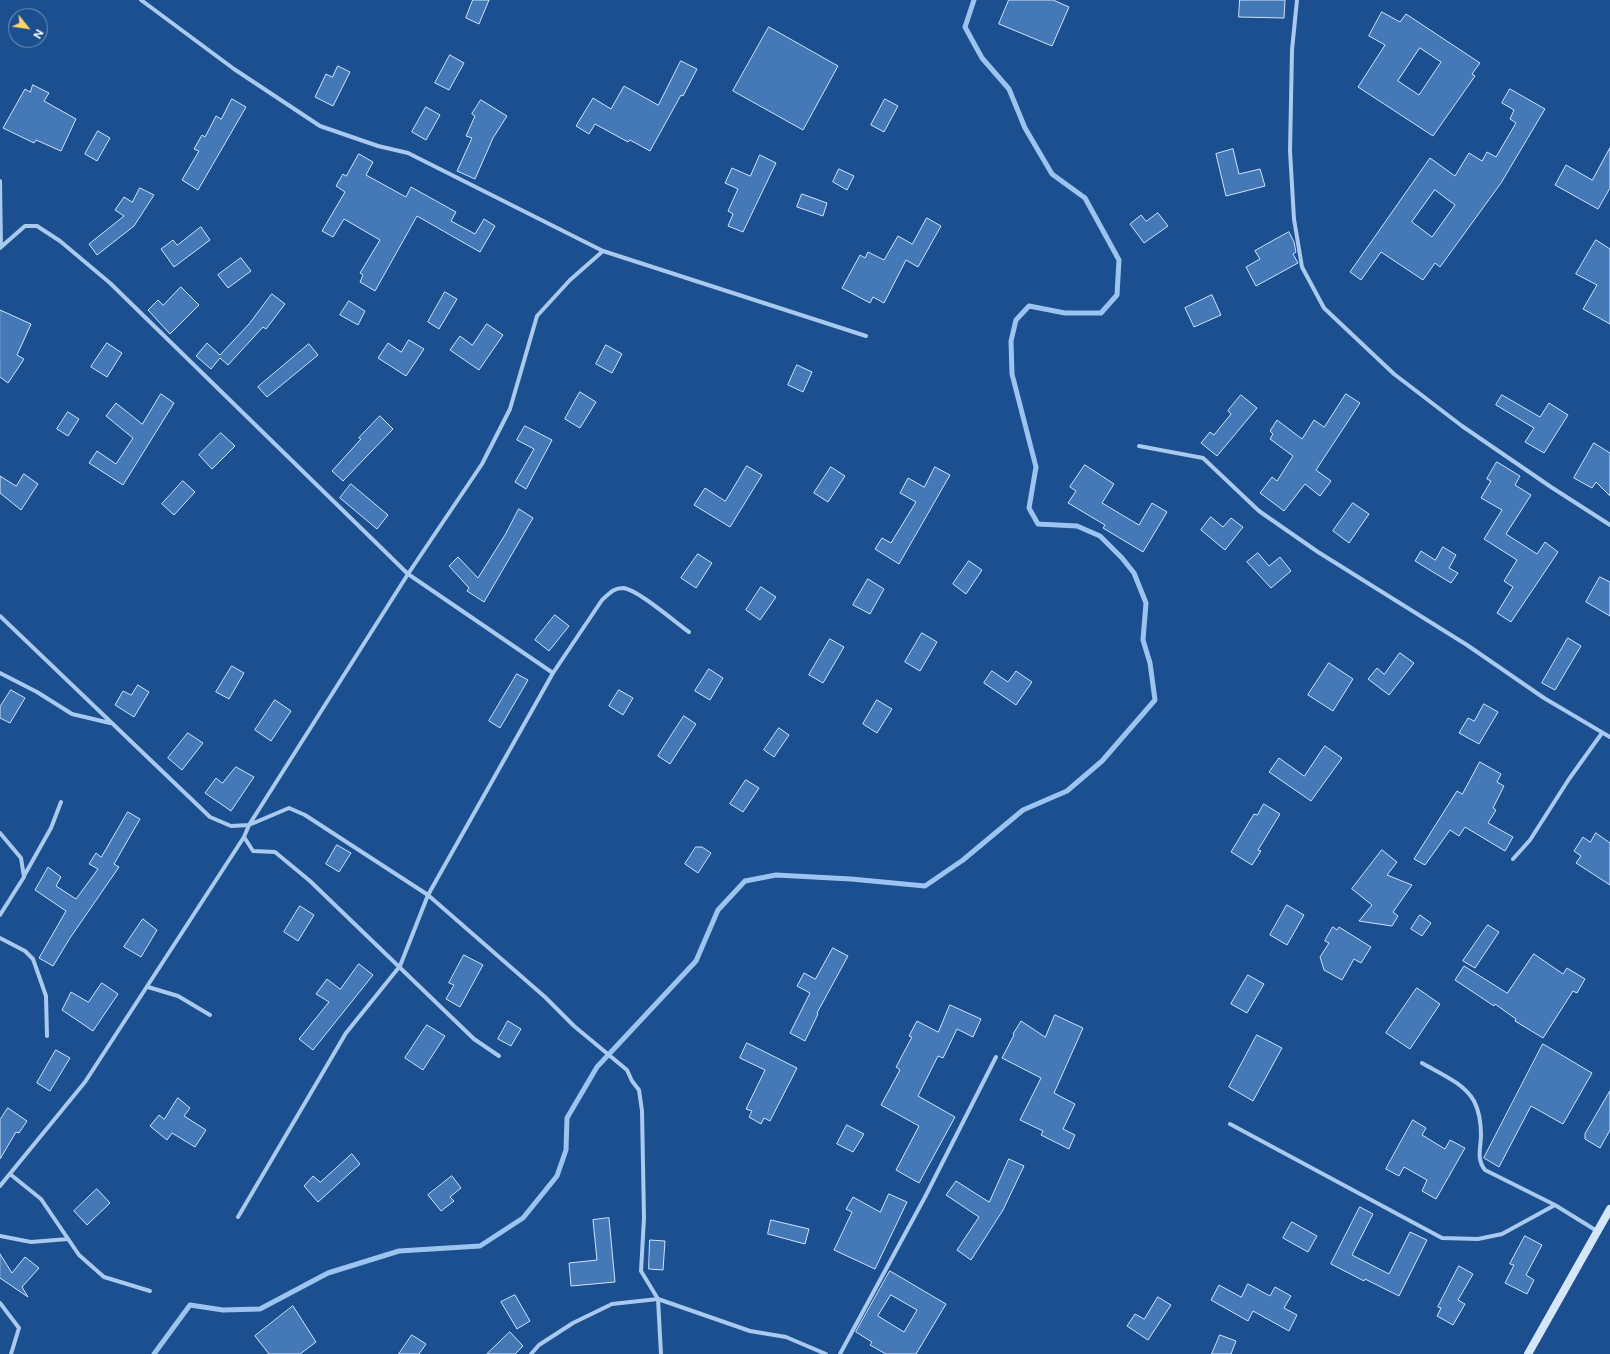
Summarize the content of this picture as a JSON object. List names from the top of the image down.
{
  "north": "bottom right"
}
